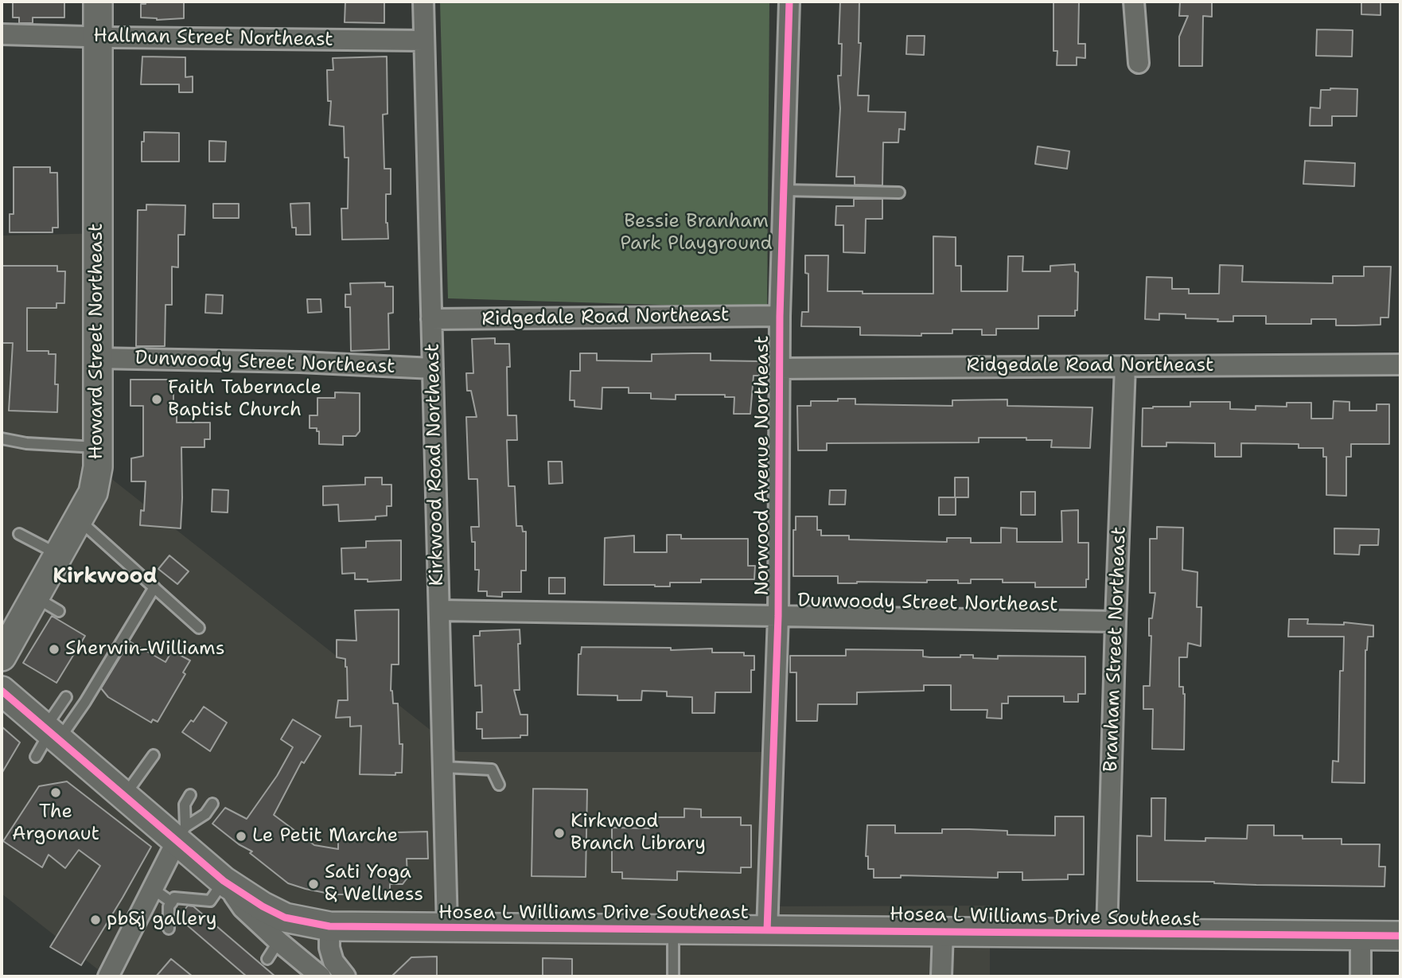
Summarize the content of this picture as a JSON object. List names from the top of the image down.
{
  "streets": {
    "street": [
      "Hallman Street Northeast",
      "Ridgedale Road Northeast",
      "Howard Street Northeast",
      "Dunwoody Street Northeast",
      "Kirkwood Road Northeast",
      "Norwood Avenue Northeast",
      "Branham Street Northeast",
      "Hosea L Williams Drive Southeast"
    ]
  },
  "crossings": [
    ["Hallman Street Northeast", "Howard Street Northeast"],
    ["Hallman Street Northeast", "Kirkwood Road Northeast"],
    ["Ridgedale Road Northeast", "Kirkwood Road Northeast"],
    ["Ridgedale Road Northeast", "Norwood Avenue Northeast"],
    ["Ridgedale Road Northeast", "Branham Street Northeast"],
    ["Howard Street Northeast", "Dunwoody Street Northeast"],
    ["Dunwoody Street Northeast", "Kirkwood Road Northeast"],
    ["Dunwoody Street Northeast", "Norwood Avenue Northeast"],
    ["Dunwoody Street Northeast", "Branham Street Northeast"],
    ["Kirkwood Road Northeast", "Hosea L Williams Drive Southeast"],
    ["Norwood Avenue Northeast", "Hosea L Williams Drive Southeast"],
    ["Branham Street Northeast", "Hosea L Williams Drive Southeast"]
  ],
  "districts": ["Kirkwood"],
  "parks": ["Bessie Branham Park Playground"],
  "places": [
    "Faith Tabernacle Baptist Church",
    "Sherwin-Williams",
    "The Argonaut",
    "Kirkwood Branch Library",
    "Le Petit Marche",
    "Sati Yoga & Wellness",
    "pb&j gallery"
  ]
}
